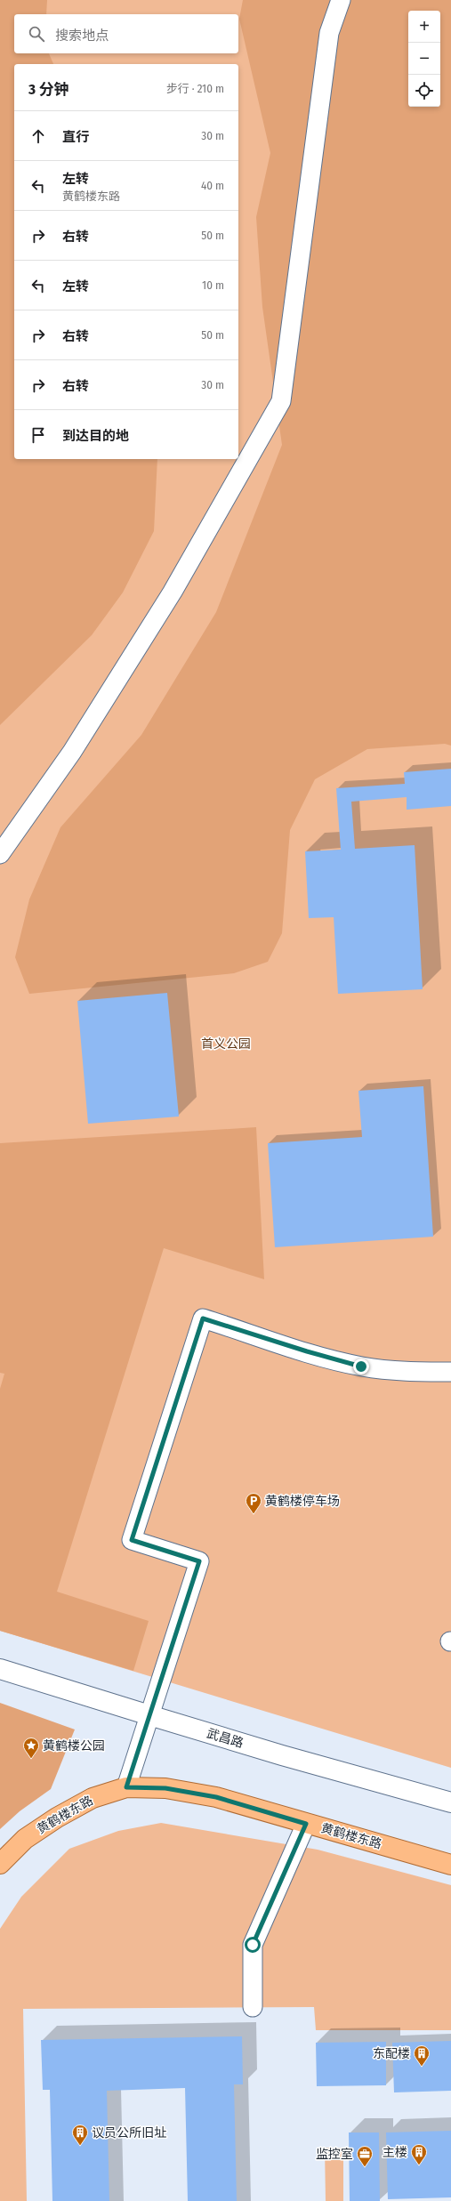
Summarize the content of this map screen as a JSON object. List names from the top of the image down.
{
  "streets": {
    "main road": ["黄鹤楼东路"],
    "street": ["武昌路"]
  },
  "parks": ["首义公园"],
  "places": {
    "parking": ["黄鹤楼停车场"],
    "place": ["黄鹤楼公园"],
    "building": ["东配楼", "议员公所旧址", "主楼"],
    "office": ["监控室"]
  },
  "page": {
    "map_buttons": ["+", "−"],
    "search": "搜索地点",
    "heading": ["3 分钟", "步行 · 210 m"],
    "list": [
      ["直行", "30 m"],
      ["左转", "黄鹤楼东路", "40 m"],
      ["右转", "50 m"],
      ["左转", "10 m"],
      ["右转", "50 m"],
      ["右转", "30 m"],
      "到达目的地"
    ]
  }
}
